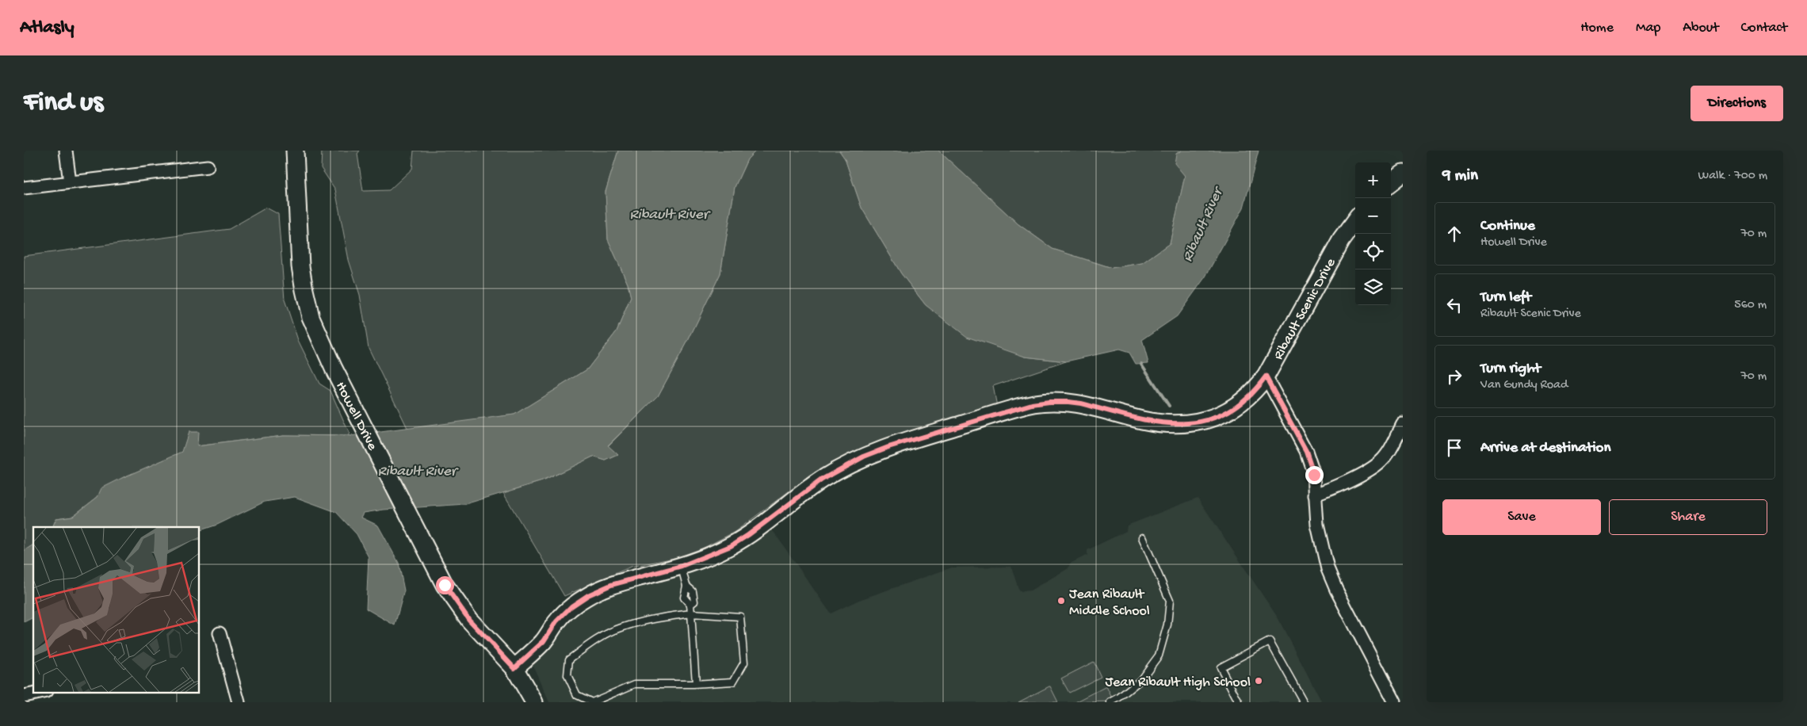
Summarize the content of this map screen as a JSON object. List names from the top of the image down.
{
  "streets": {
    "street": ["Ribault Scenic Drive", "Howell Drive"]
  },
  "crossings": [
    ["Ribault Scenic Drive", "Howell Drive"]
  ],
  "water": ["Ribault River"],
  "places": ["Jean Ribault Middle School", "Jean Ribault High School"],
  "page": {
    "header": "Atlasly",
    "nav": [
      "Home",
      "Map",
      "About",
      "Contact"
    ],
    "buttons": [
      "Directions",
      ["Save", "Share"]
    ],
    "title": "Find us",
    "heading": ["9 min", "Walk · 700 m"],
    "map_buttons": ["+", "−"],
    "list": [
      ["Continue", "Howell Drive", "70 m"],
      ["Turn left", "Ribault Scenic Drive", "560 m"],
      ["Turn right", "Van Gundy Road", "70 m"],
      "Arrive at destination"
    ]
  }
}
